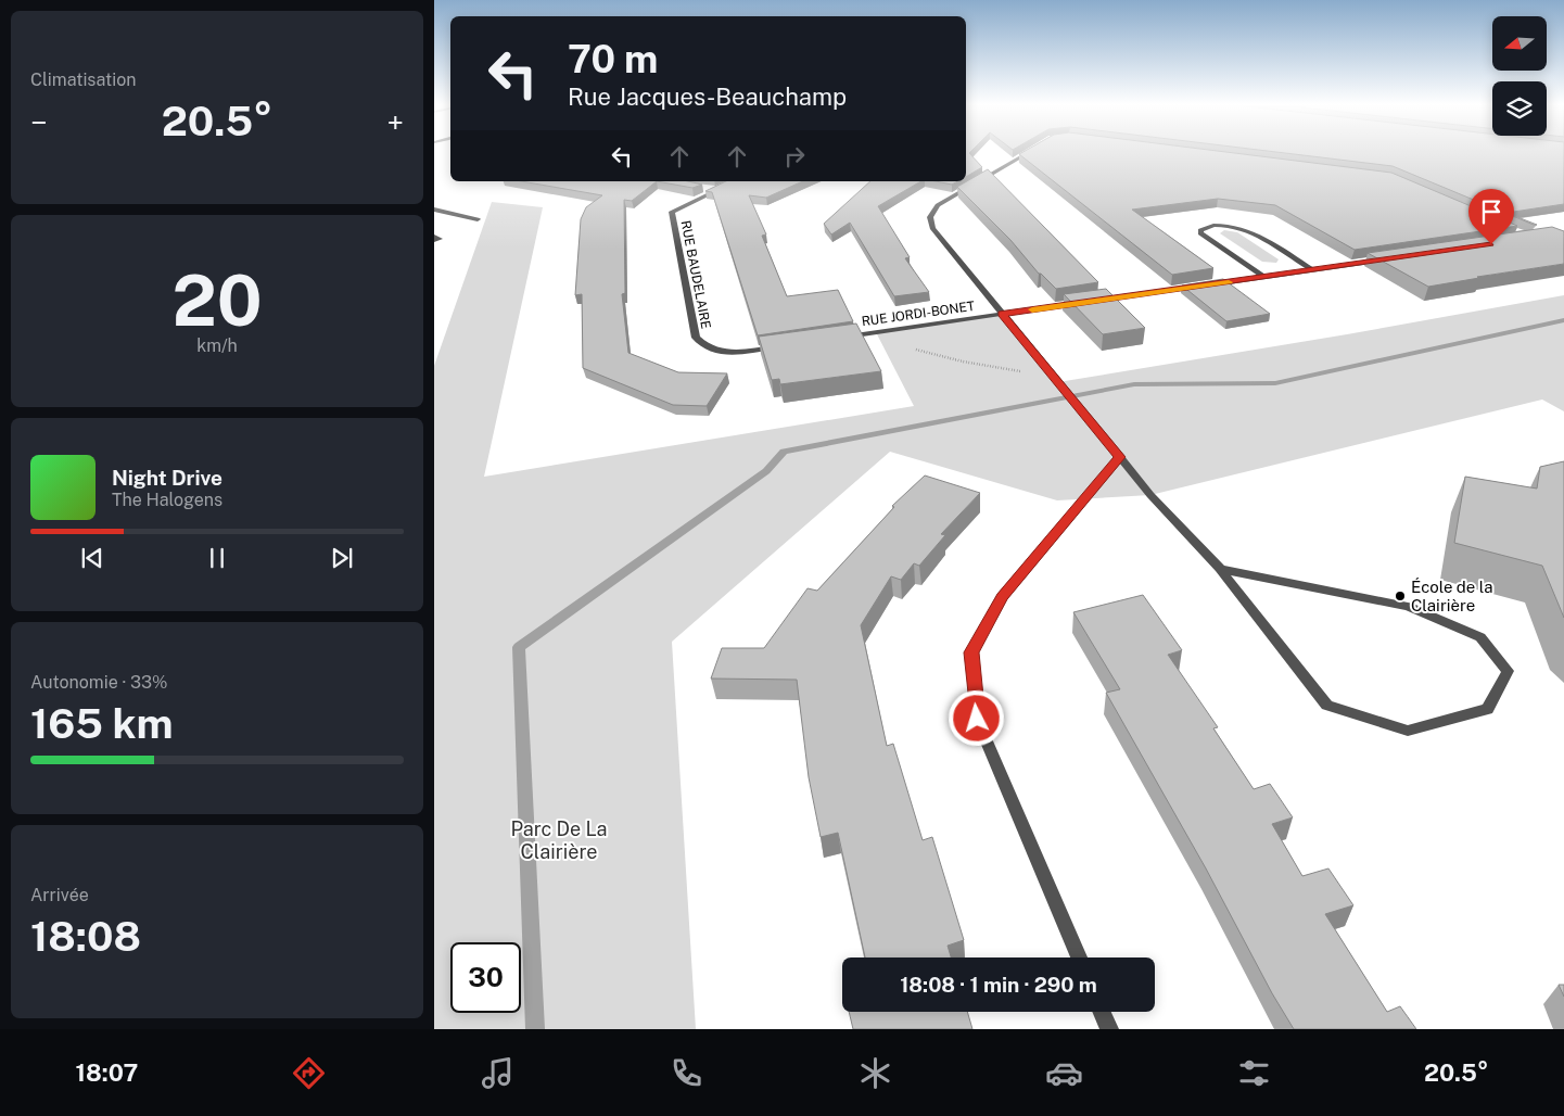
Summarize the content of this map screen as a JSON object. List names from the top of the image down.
{
  "streets": {
    "street": ["RUE BAUDELAIRE", "RUE JORDI-BONET"]
  },
  "parks": ["Parc De La Clairière"],
  "places": ["École de la Clairière"],
  "north": "left",
  "page": {
    "tile": [
      "Climatisation",
      ["20", "km/h"],
      ["Autonomie · 33%", "165 km"],
      ["Arrivée", "18:08"]
    ],
    "turn": ["70 m", "Rue Jacques-Beauchamp"],
    "heat": ["−", "20.5°", "+"],
    "song": ["Night Drive", "The Halogens"],
    "limit": "30",
    "trip": "18:08 · 1 min · 290 m",
    "tabs": ["18:07", "20.5°"]
  }
}
